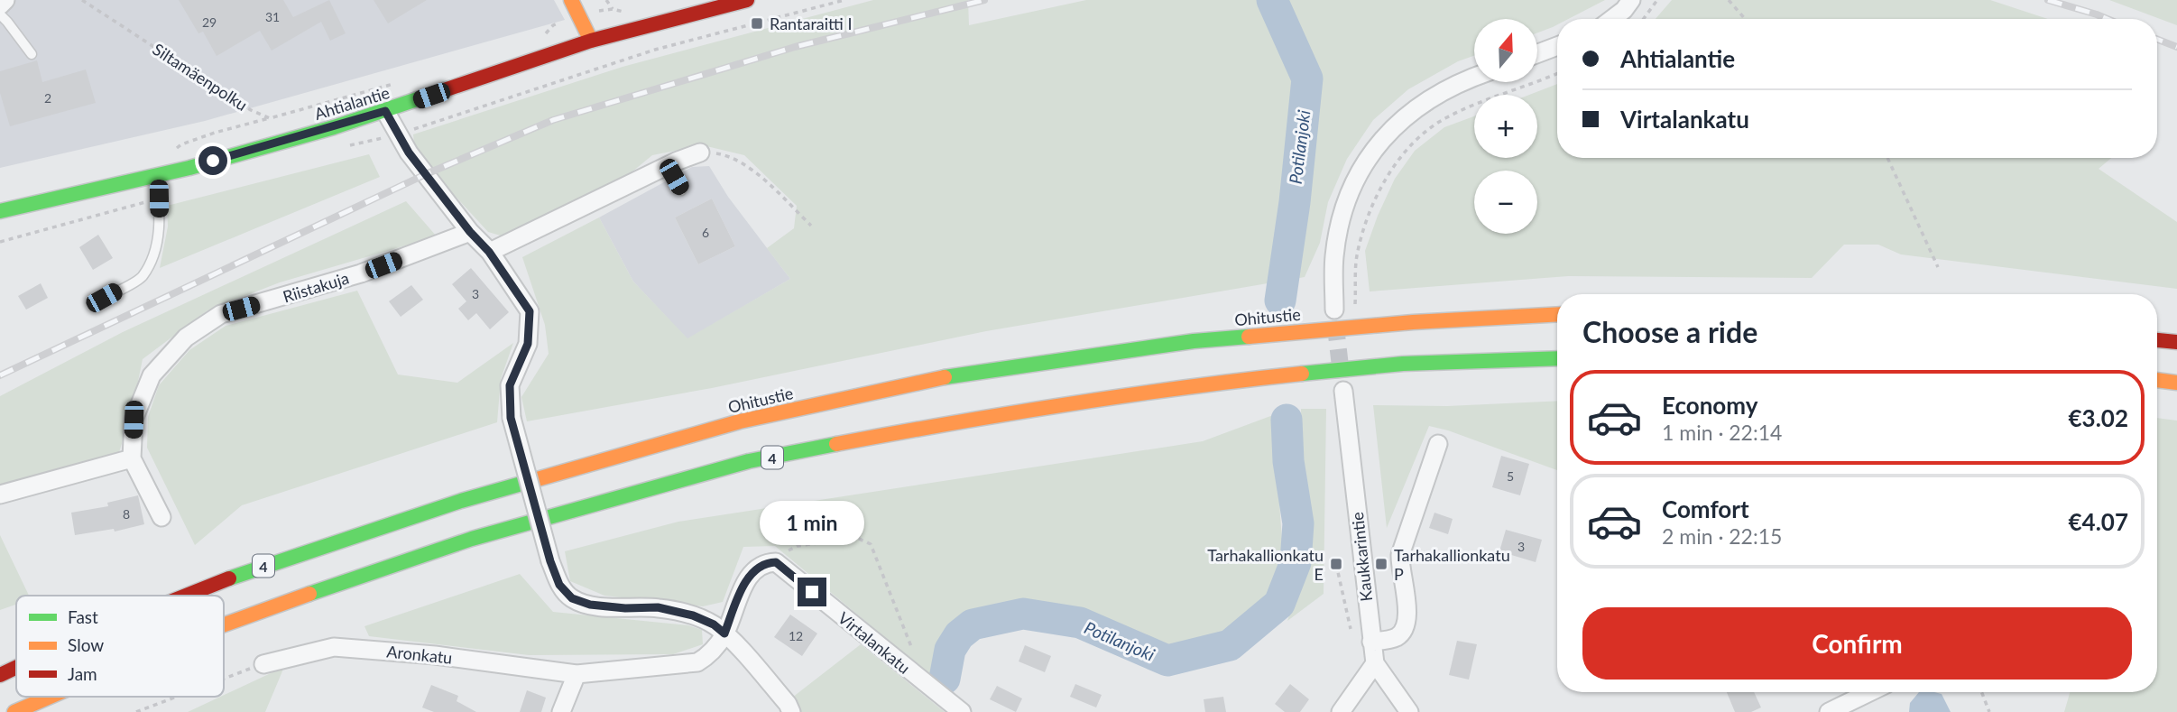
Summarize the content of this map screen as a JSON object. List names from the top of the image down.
{
  "streets": {
    "main road": ["Ahtialantie", "Ohitustie", "4"],
    "street": [
      "Riistakuja",
      "Kaukkarintie",
      "Virtalankatu",
      "Aronkatu"
    ],
    "path": ["Siltamäenpolku"]
  },
  "crossings": [
    ["Virtalankatu", "Aronkatu"]
  ],
  "water": ["Potilanjoki"],
  "places": {
    "transit": ["Rantaraitti I", "Tarhakallionkatu E", "Tarhakallionkatu P"]
  },
  "house_numbers": [
    "31",
    "29",
    "2",
    "6",
    "3",
    "5",
    "8",
    "3",
    "12"
  ],
  "legend": ["Fast", "Slow", "Jam"],
  "north": "top",
  "page": {
    "map_buttons": ["+", "−"],
    "banner": ["Ahtialantie", "Virtalankatu"],
    "heading": "Choose a ride",
    "list": [
      {
        "name": "Economy",
        "note": "1 min · 22:14",
        "value": "€3.02"
      },
      {
        "name": "Comfort",
        "note": "2 min · 22:15",
        "value": "€4.07"
      }
    ],
    "bubble": "1 min",
    "buttons": "Confirm"
  }
}
